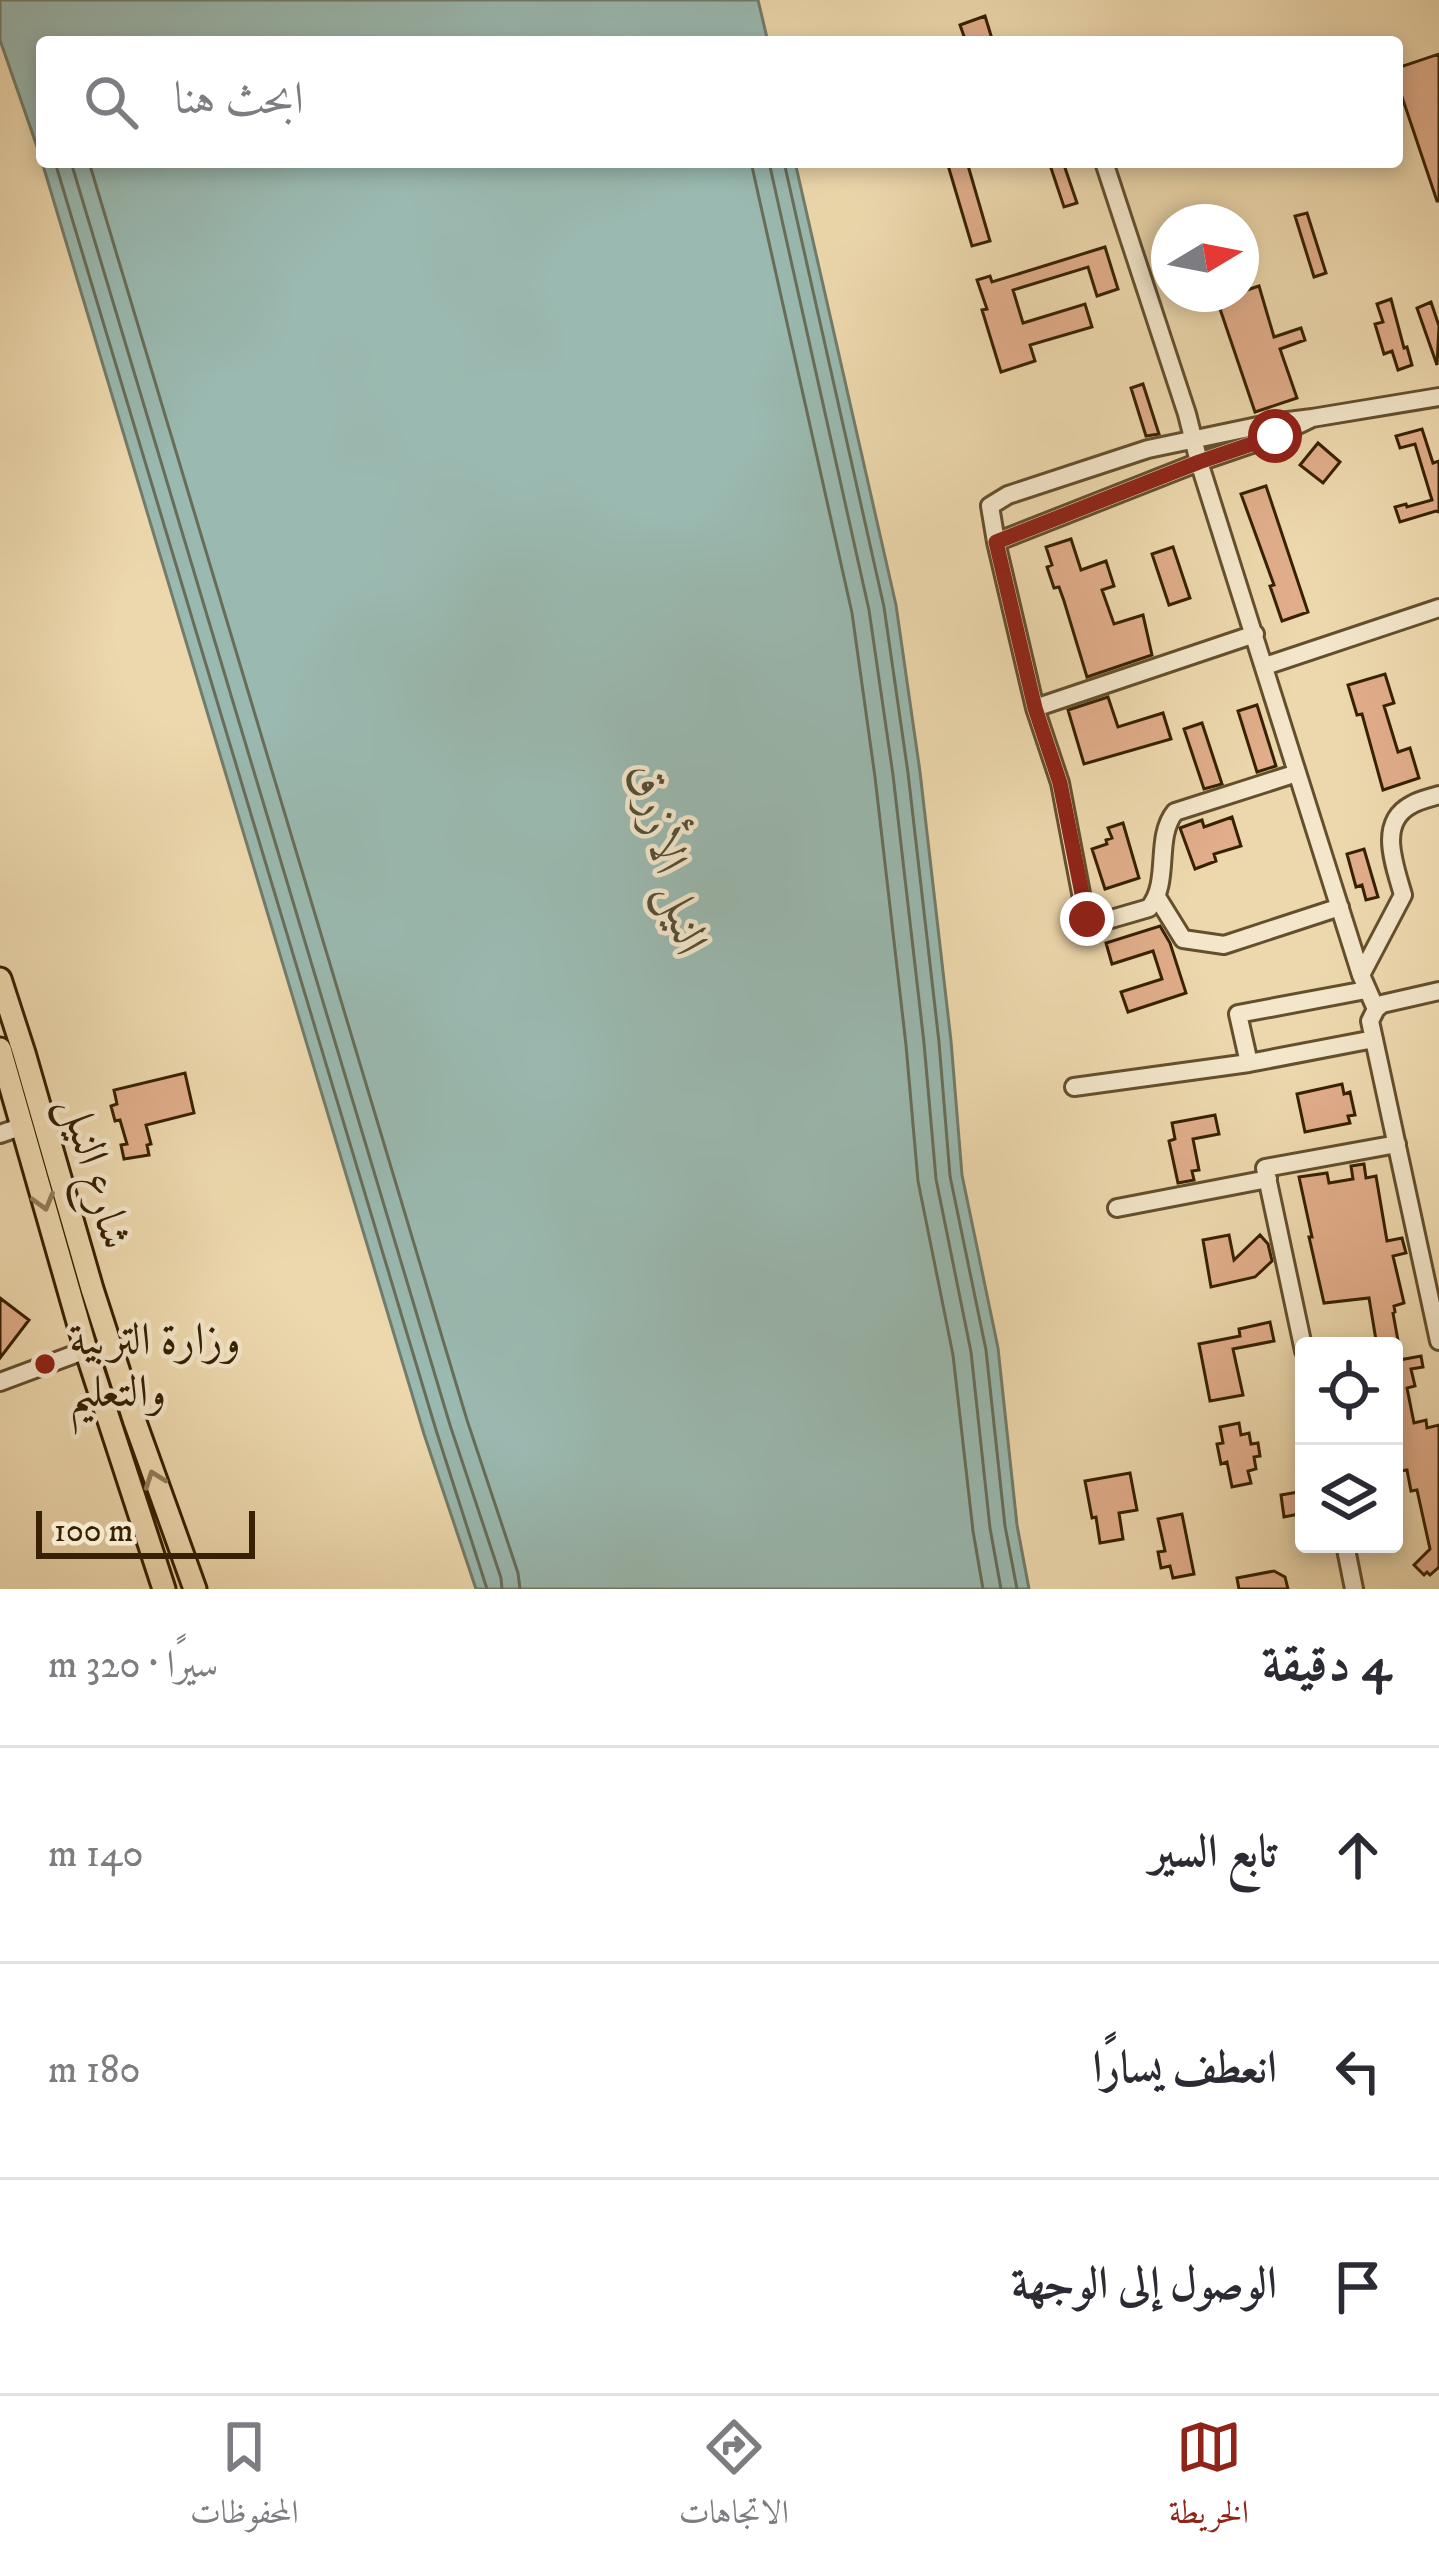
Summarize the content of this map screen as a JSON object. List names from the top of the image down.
{
  "streets": {
    "main road": ["شارع النيل"]
  },
  "water": ["النيل الأزرق"],
  "places": ["وزارة التربية والتعليم"],
  "scale_bar": "100 m",
  "north": "right",
  "page": {
    "search": "ابحث هنا",
    "scale": "100 m",
    "heading": ["4 دقيقة", "سيرًا · 320 m"],
    "list": [
      ["تابع السير", "140 m"],
      ["انعطف يسارًا", "180 m"],
      "الوصول إلى الوجهة"
    ],
    "nav": ["الخريطة", "الاتجاهات", "المحفوظات"]
  }
}
